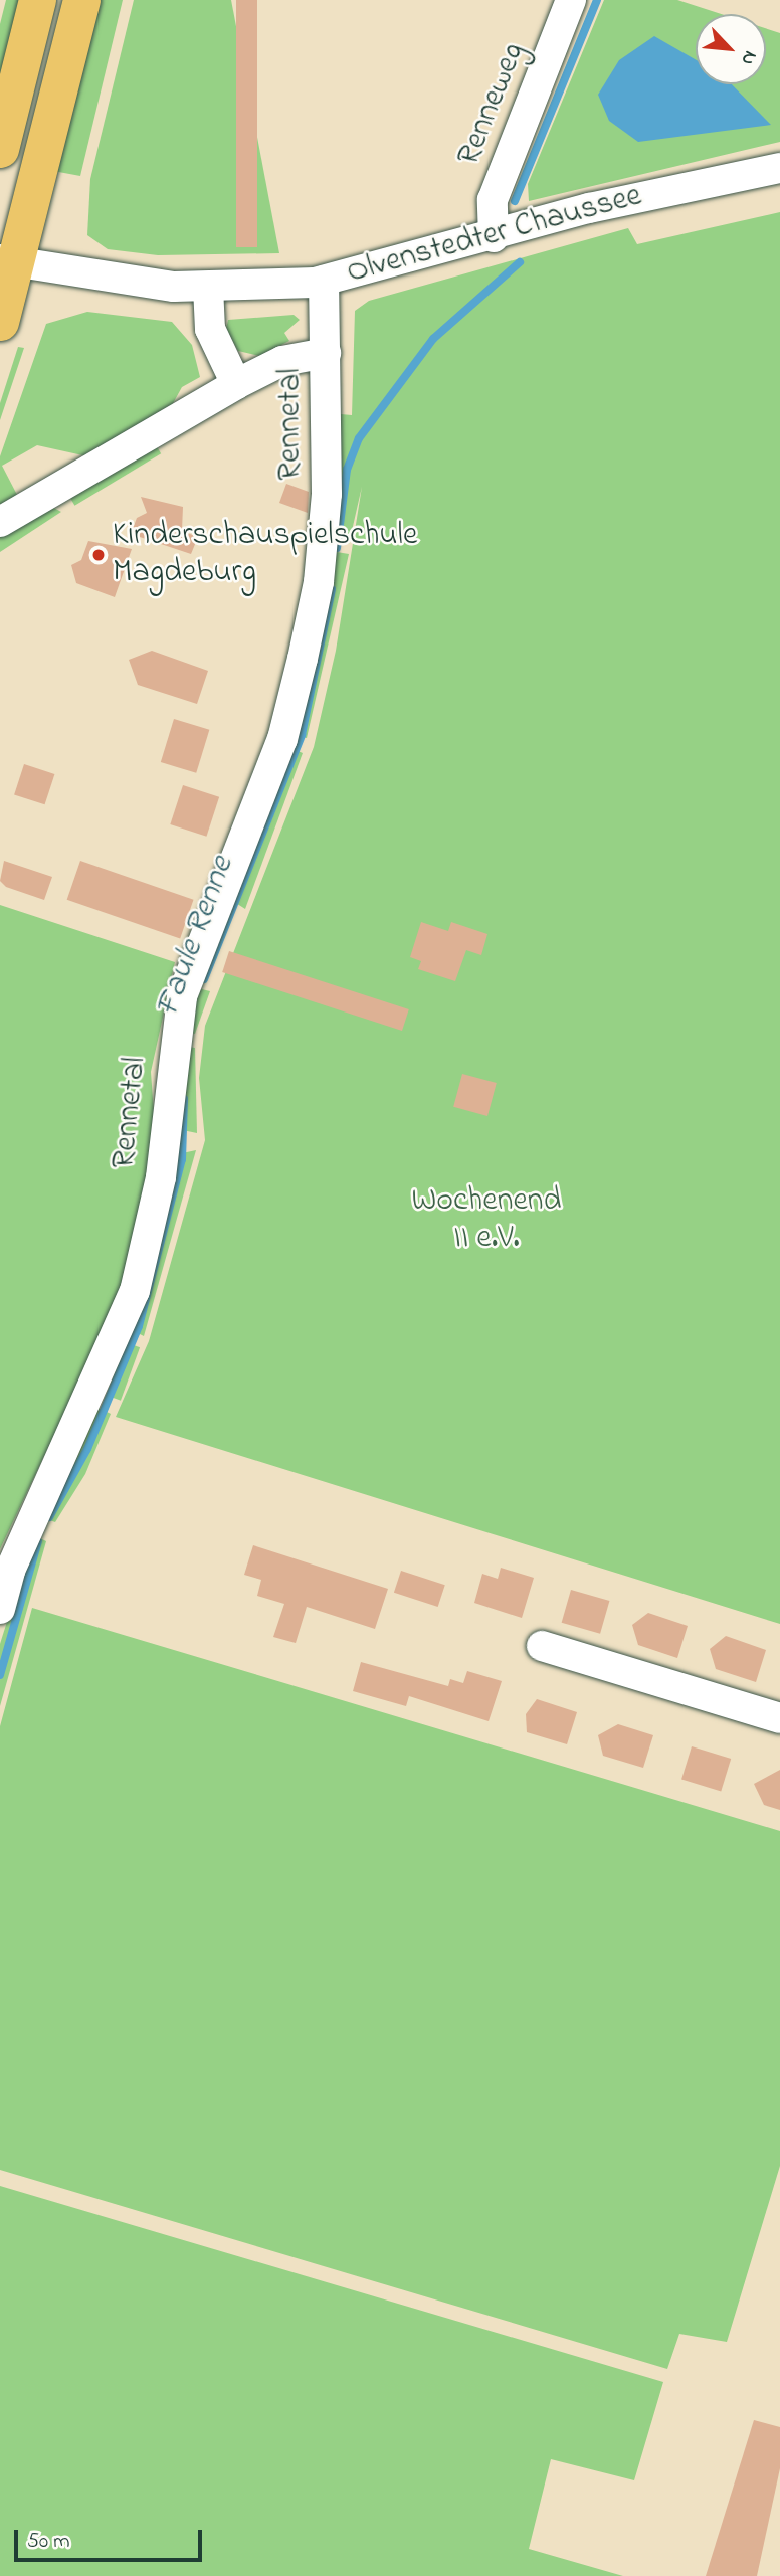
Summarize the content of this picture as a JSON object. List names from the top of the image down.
{
  "streets": {
    "street": ["Renneweg", "Olvenstedter Chaussee", "Rennetal"]
  },
  "crossings": [
    ["Renneweg", "Olvenstedter Chaussee"],
    ["Olvenstedter Chaussee", "Rennetal"]
  ],
  "water": ["Faule Renne"],
  "parks": ["Wochenend II e.V."],
  "places": ["Kinderschauspielschule Magdeburg"],
  "scale_bar": "50 m",
  "north": "bottom right"
}
